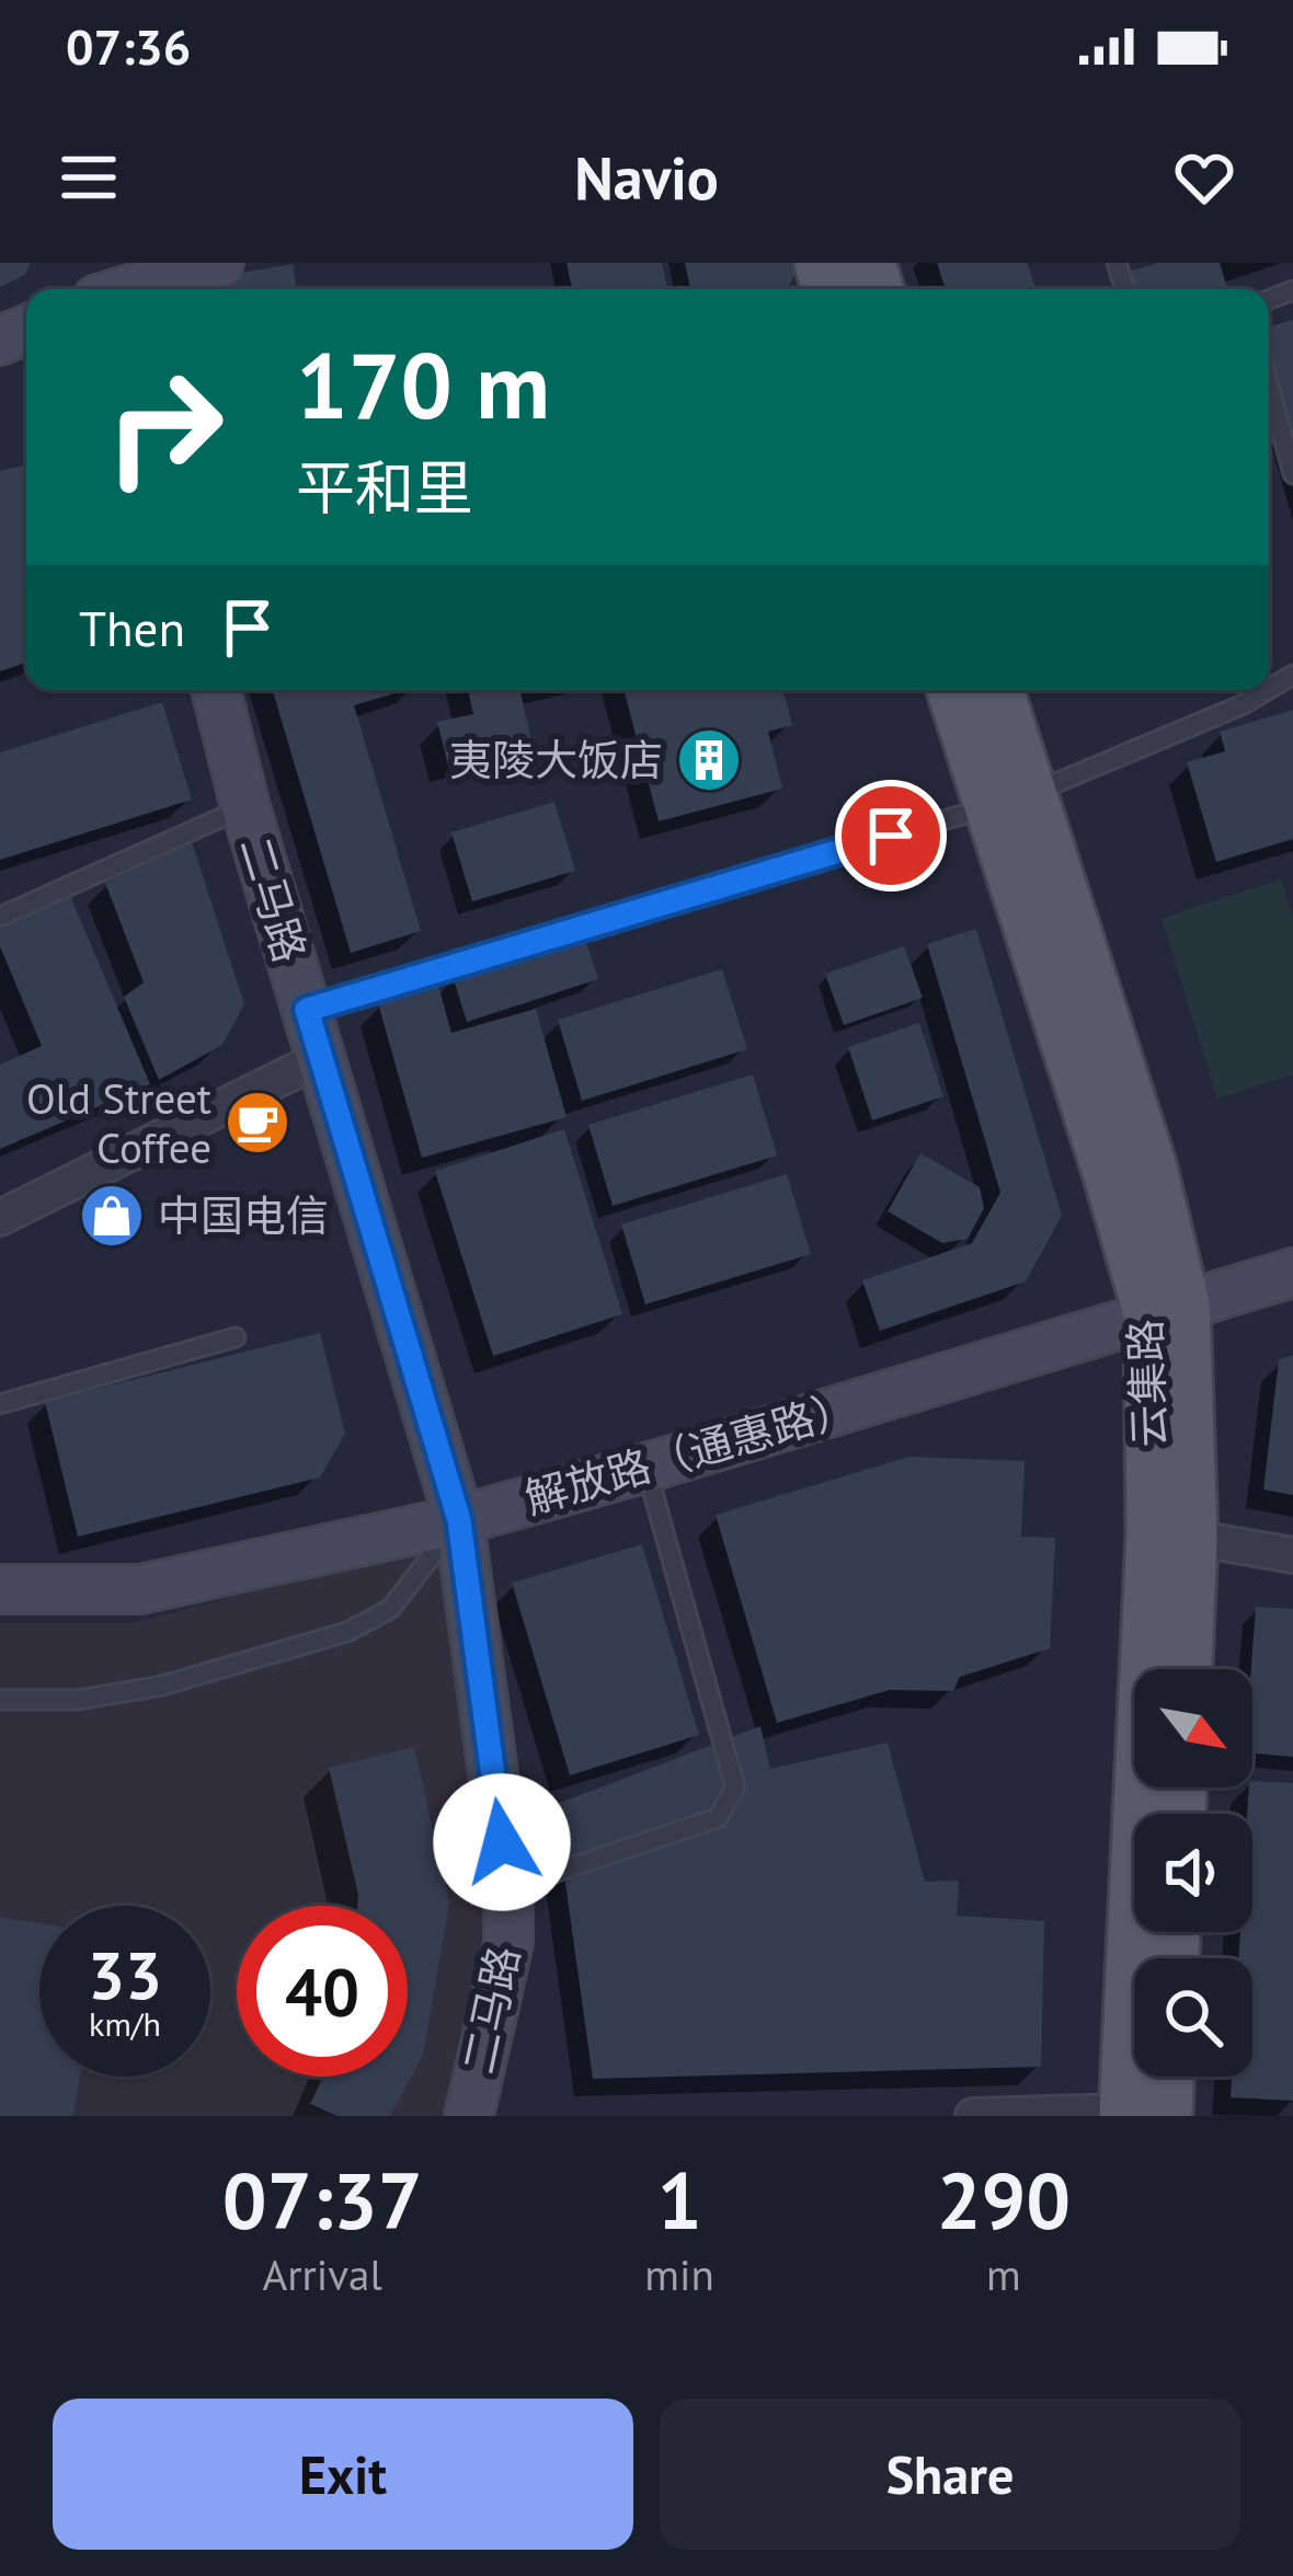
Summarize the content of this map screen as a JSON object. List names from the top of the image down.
{
  "streets": {
    "main road": ["云集路"],
    "street": ["二马路", "解放路（通惠路）"]
  },
  "crossings": [
    ["二马路", "解放路（通惠路）"],
    ["云集路", "解放路（通惠路）"]
  ],
  "places": {
    "building": ["夷陵大饭店"],
    "cafe": ["Old Street Coffee"],
    "shop": ["中国电信"]
  },
  "north": "bottom right",
  "page": {
    "status": "07:36",
    "header": "Navio",
    "turn": ["170 m", "平和里"],
    "then": "Then",
    "speed": "33 km/h",
    "limit": "40",
    "eta": [
      "07:37",
      "Arrival",
      "1",
      "min",
      "290",
      "m"
    ],
    "buttons": ["Exit", "Share"]
  }
}
